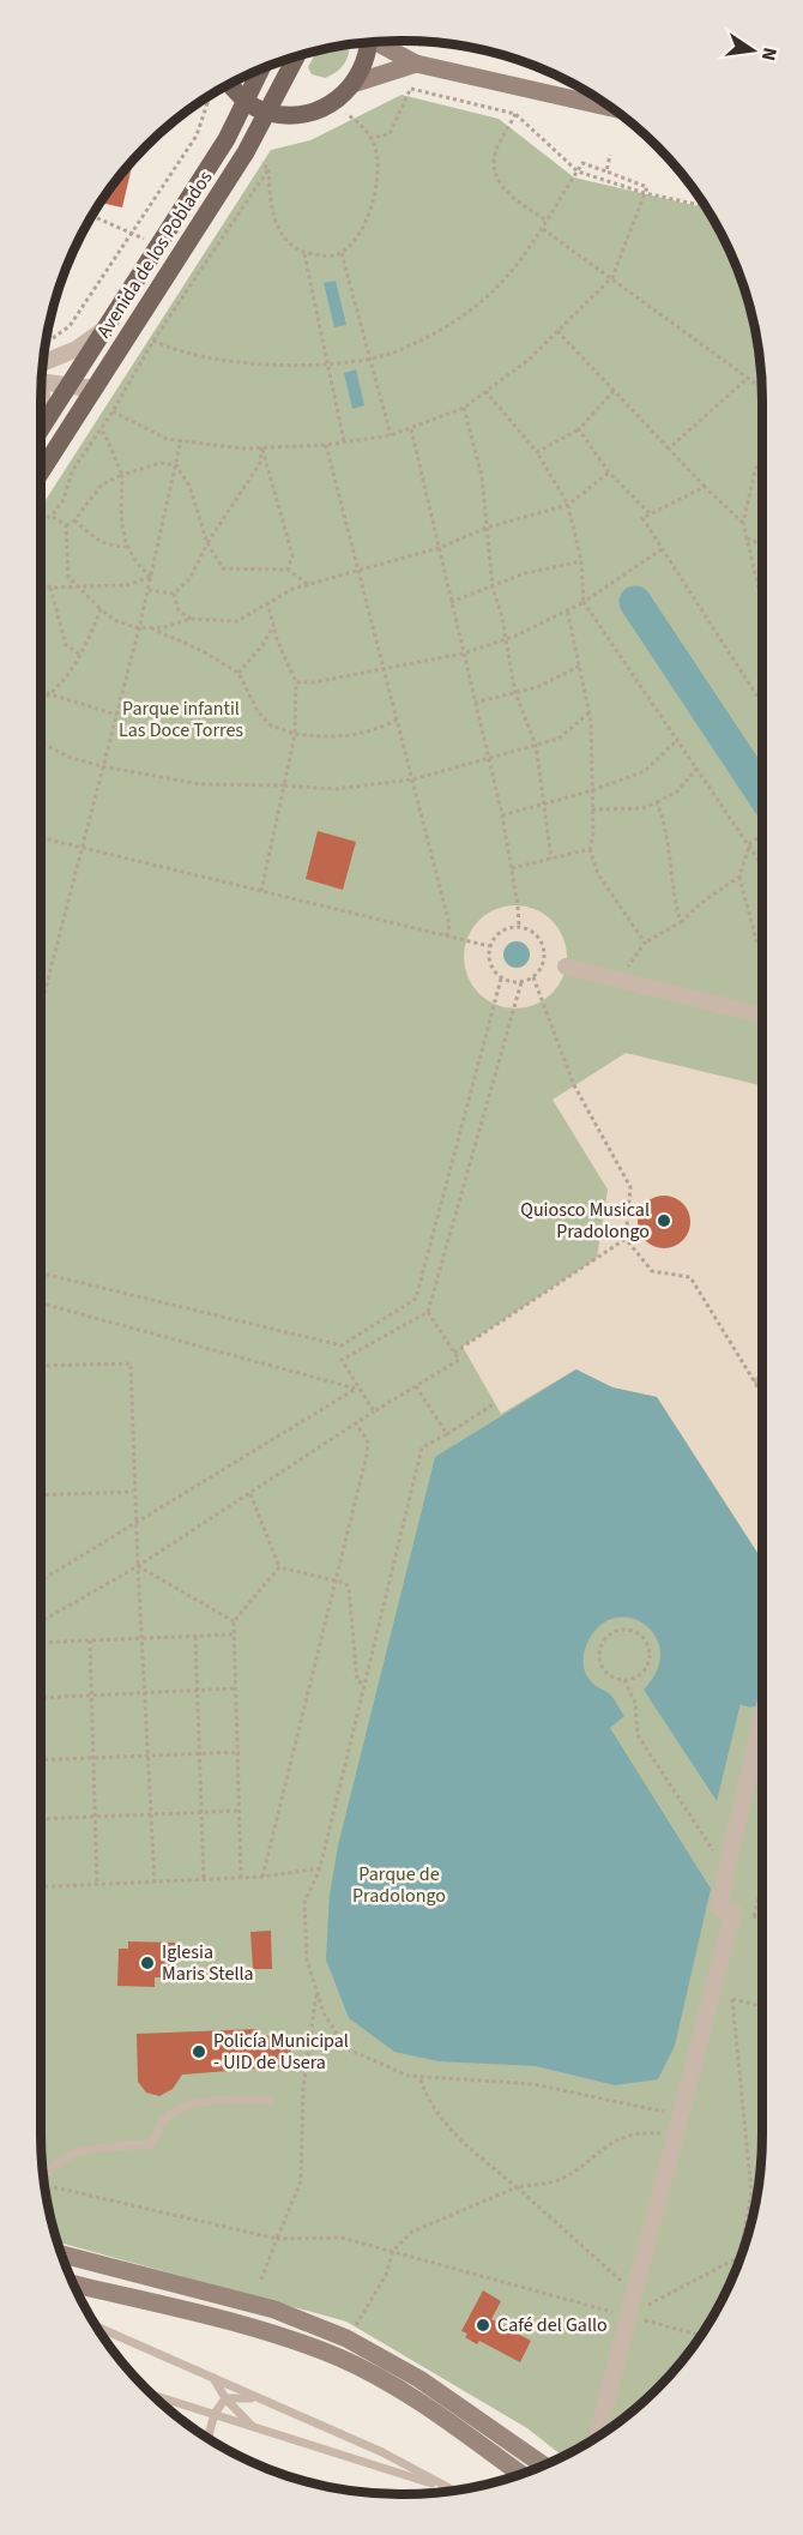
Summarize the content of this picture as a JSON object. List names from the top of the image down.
{
  "streets": {
    "main road": ["Avenida de los Poblados"]
  },
  "parks": ["Parque infantil Las Doce Torres", "Parque de Pradolongo"],
  "places": [
    "Quiosco Musical Pradolongo",
    "Iglesia Maris Stella",
    "Policía Municipal - UID de Usera",
    "Café del Gallo"
  ],
  "north": "right"
}
